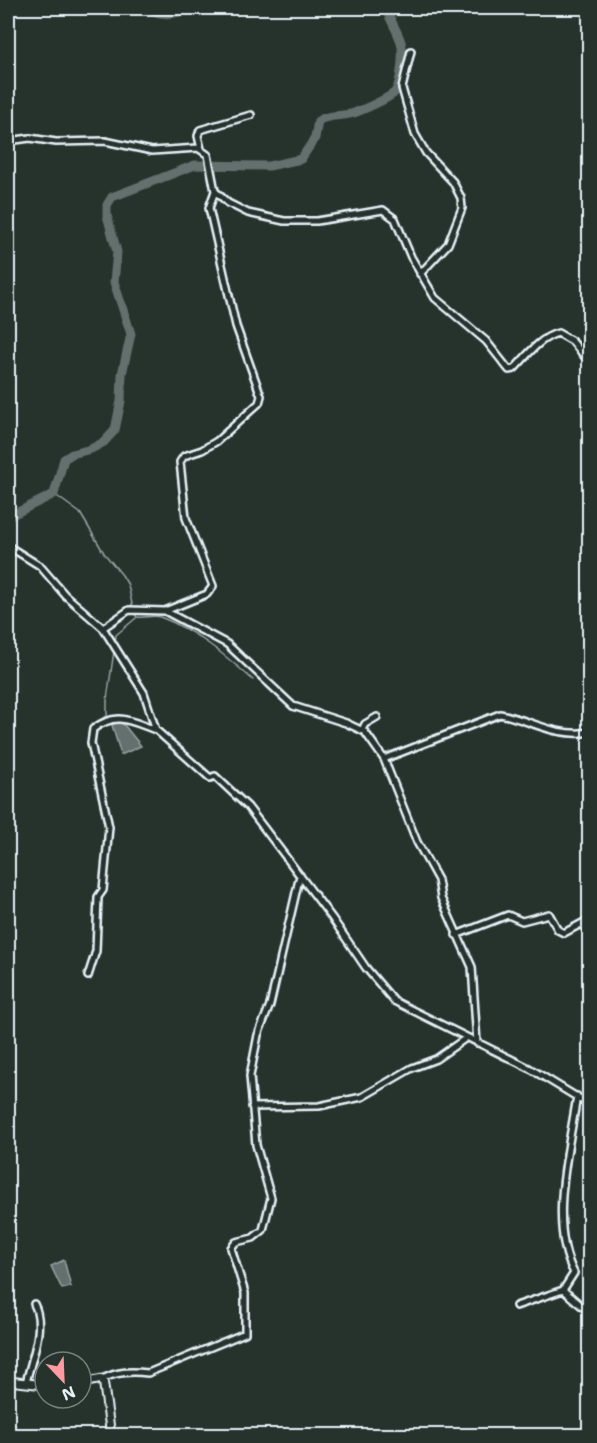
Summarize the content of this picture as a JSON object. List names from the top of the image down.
{
  "north": "bottom right"
}
